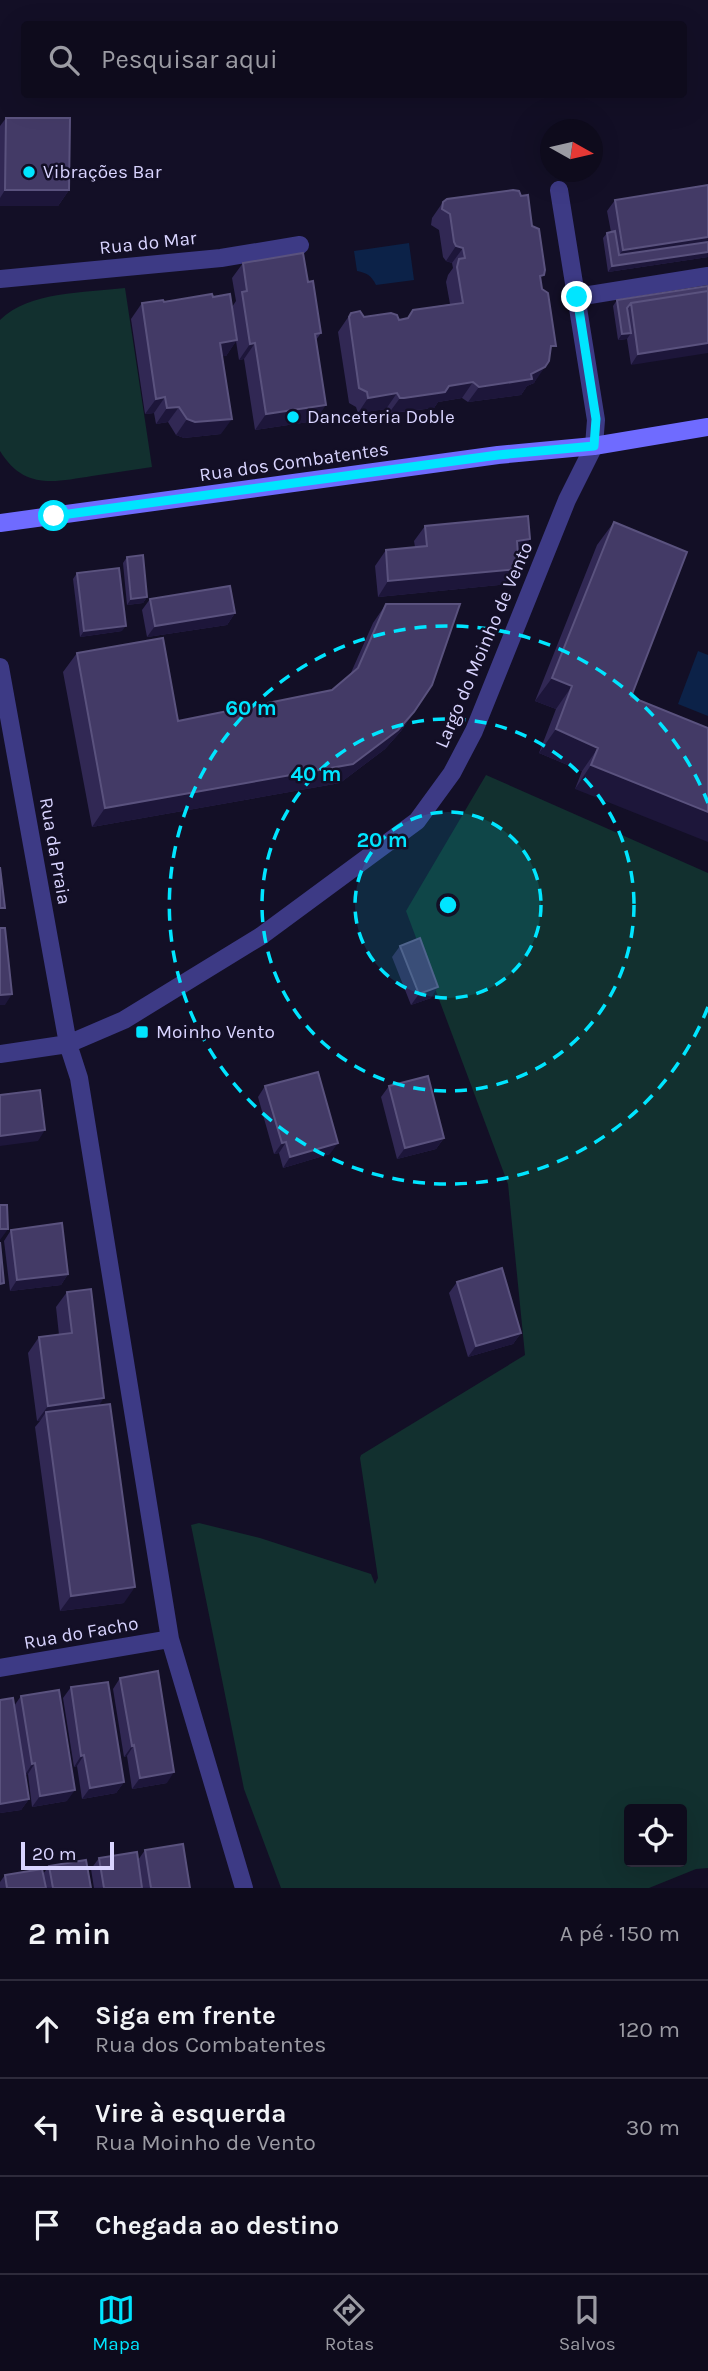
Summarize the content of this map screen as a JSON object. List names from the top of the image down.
{
  "streets": {
    "main road": ["Rua dos Combatentes"],
    "street": [
      "Rua do Mar",
      "Largo do Moinho de Vento",
      "Rua da Praia",
      "Rua do Facho"
    ]
  },
  "crossings": [
    ["Rua dos Combatentes", "Largo do Moinho de Vento"],
    ["Largo do Moinho de Vento", "Rua da Praia"],
    ["Rua da Praia", "Rua do Facho"]
  ],
  "places": {
    "other": ["Vibrações Bar", "Danceteria Doble"],
    "transit": ["Moinho Vento"]
  },
  "scale_bar": "20 m",
  "north": "right",
  "page": {
    "search": "Pesquisar aqui",
    "scale": "20 m",
    "heading": ["2 min", "A pé · 150 m"],
    "list": [
      ["Siga em frente", "Rua dos Combatentes", "120 m"],
      ["Vire à esquerda", "Rua Moinho de Vento", "30 m"],
      "Chegada ao destino"
    ],
    "nav": ["Mapa", "Rotas", "Salvos"]
  },
  "rings": ["60 m", "40 m", "20 m"]
}
